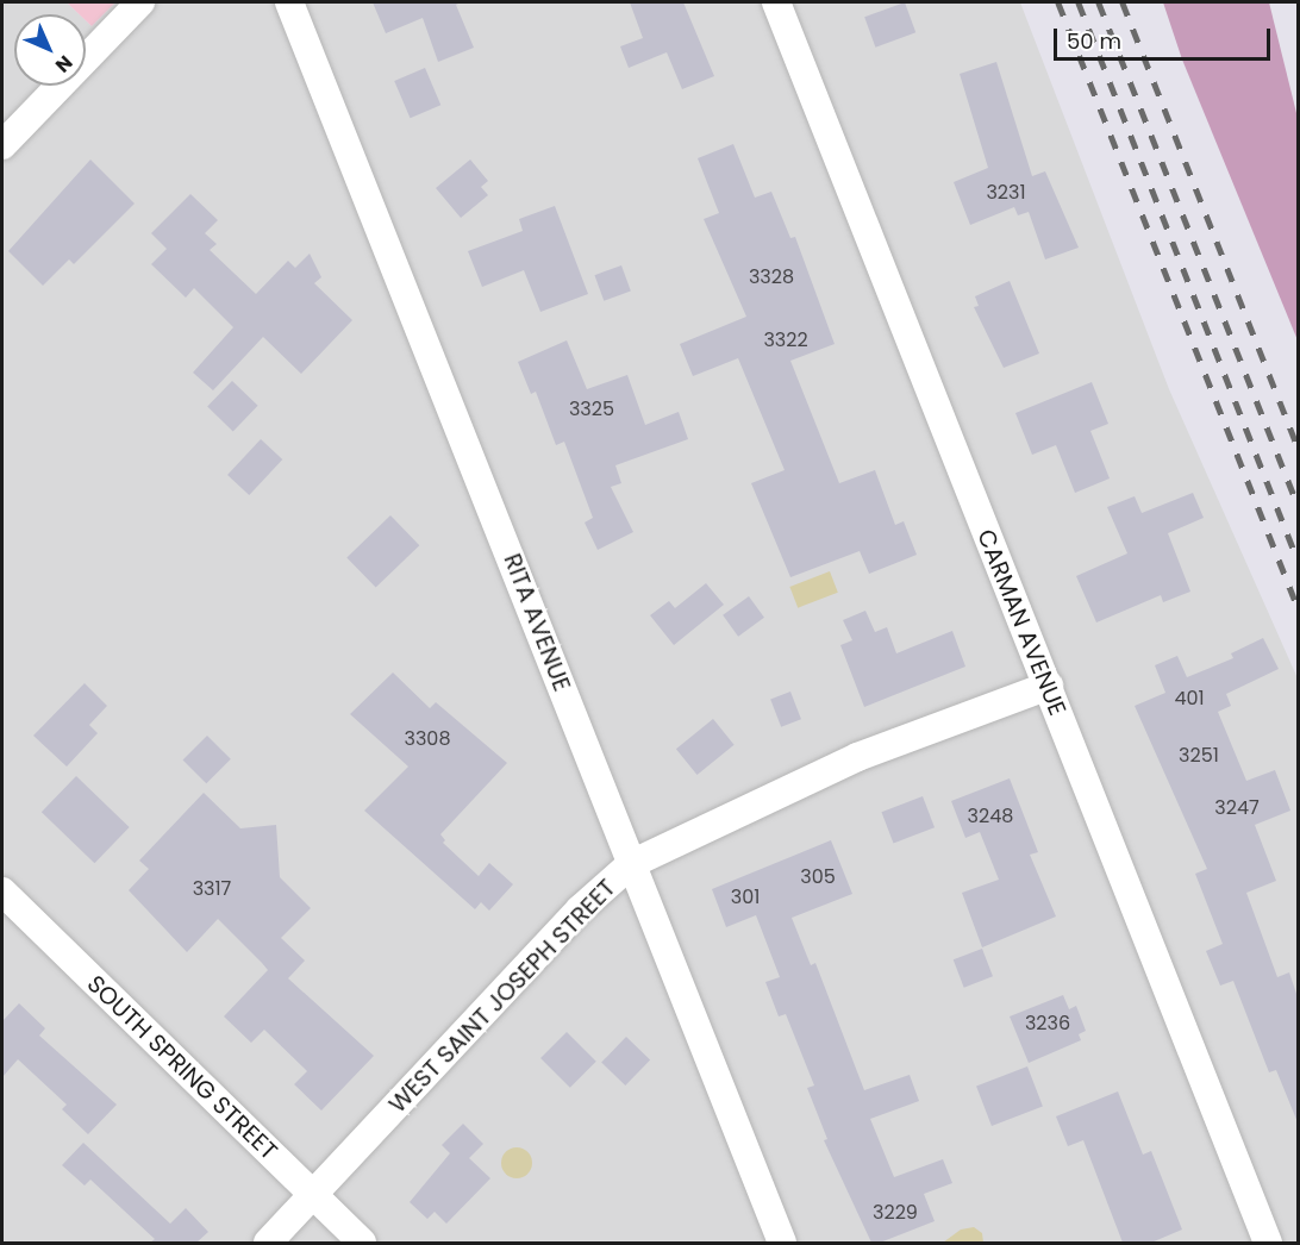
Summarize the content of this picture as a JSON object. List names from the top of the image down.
{
  "streets": {
    "street": [
      "RITA AVENUE",
      "CARMAN AVENUE",
      "WEST SAINT JOSEPH STREET",
      "SOUTH SPRING STREET"
    ]
  },
  "crossings": [
    ["RITA AVENUE", "WEST SAINT JOSEPH STREET"],
    ["CARMAN AVENUE", "WEST SAINT JOSEPH STREET"],
    ["WEST SAINT JOSEPH STREET", "SOUTH SPRING STREET"]
  ],
  "house_numbers": [
    "3231",
    "3328",
    "3322",
    "3325",
    "401",
    "3308",
    "3251",
    "3247",
    "3248",
    "305",
    "3317",
    "301",
    "3236",
    "3229"
  ],
  "scale_bar": "50 m",
  "north": "bottom right"
}
